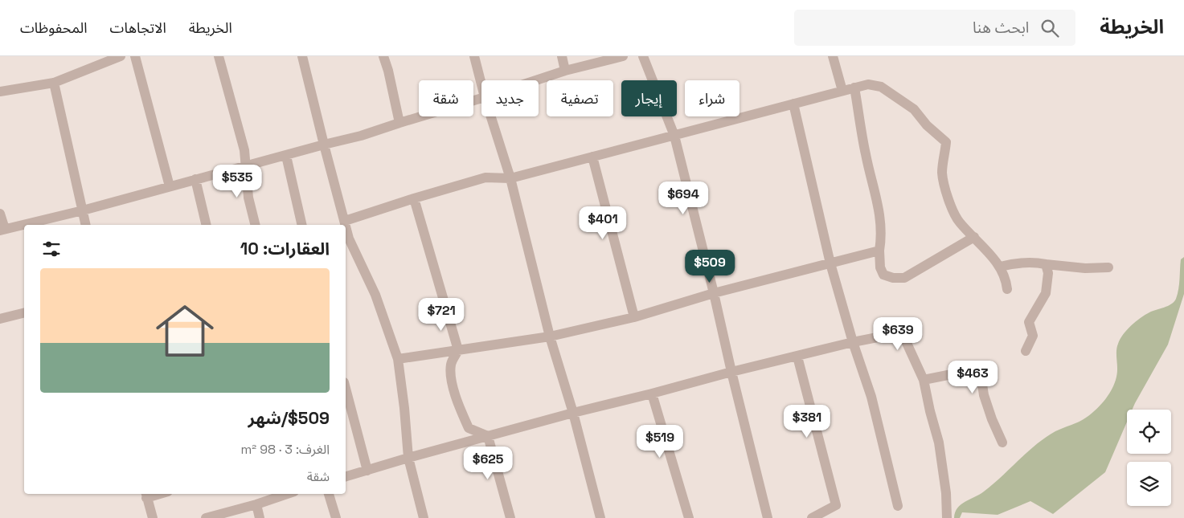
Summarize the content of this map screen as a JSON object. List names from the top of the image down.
{
  "page": {
    "header": "الخريطة",
    "search": "ابحث هنا",
    "nav": ["الخريطة", "الاتجاهات", "المحفوظات"],
    "chip": [
      "شراء",
      "إيجار",
      "تصفية",
      "جديد",
      "شقة"
    ],
    "price": [
      "$535",
      "$694",
      "$401",
      "$509",
      "$721",
      "$639",
      "$463",
      "$381",
      "$519",
      "$625"
    ],
    "heading": "العقارات: 10",
    "list": [
      {
        "name": "$509/شهر",
        "note": "الغرف: 3 · 98 m² · شقة"
      }
    ]
  }
}
